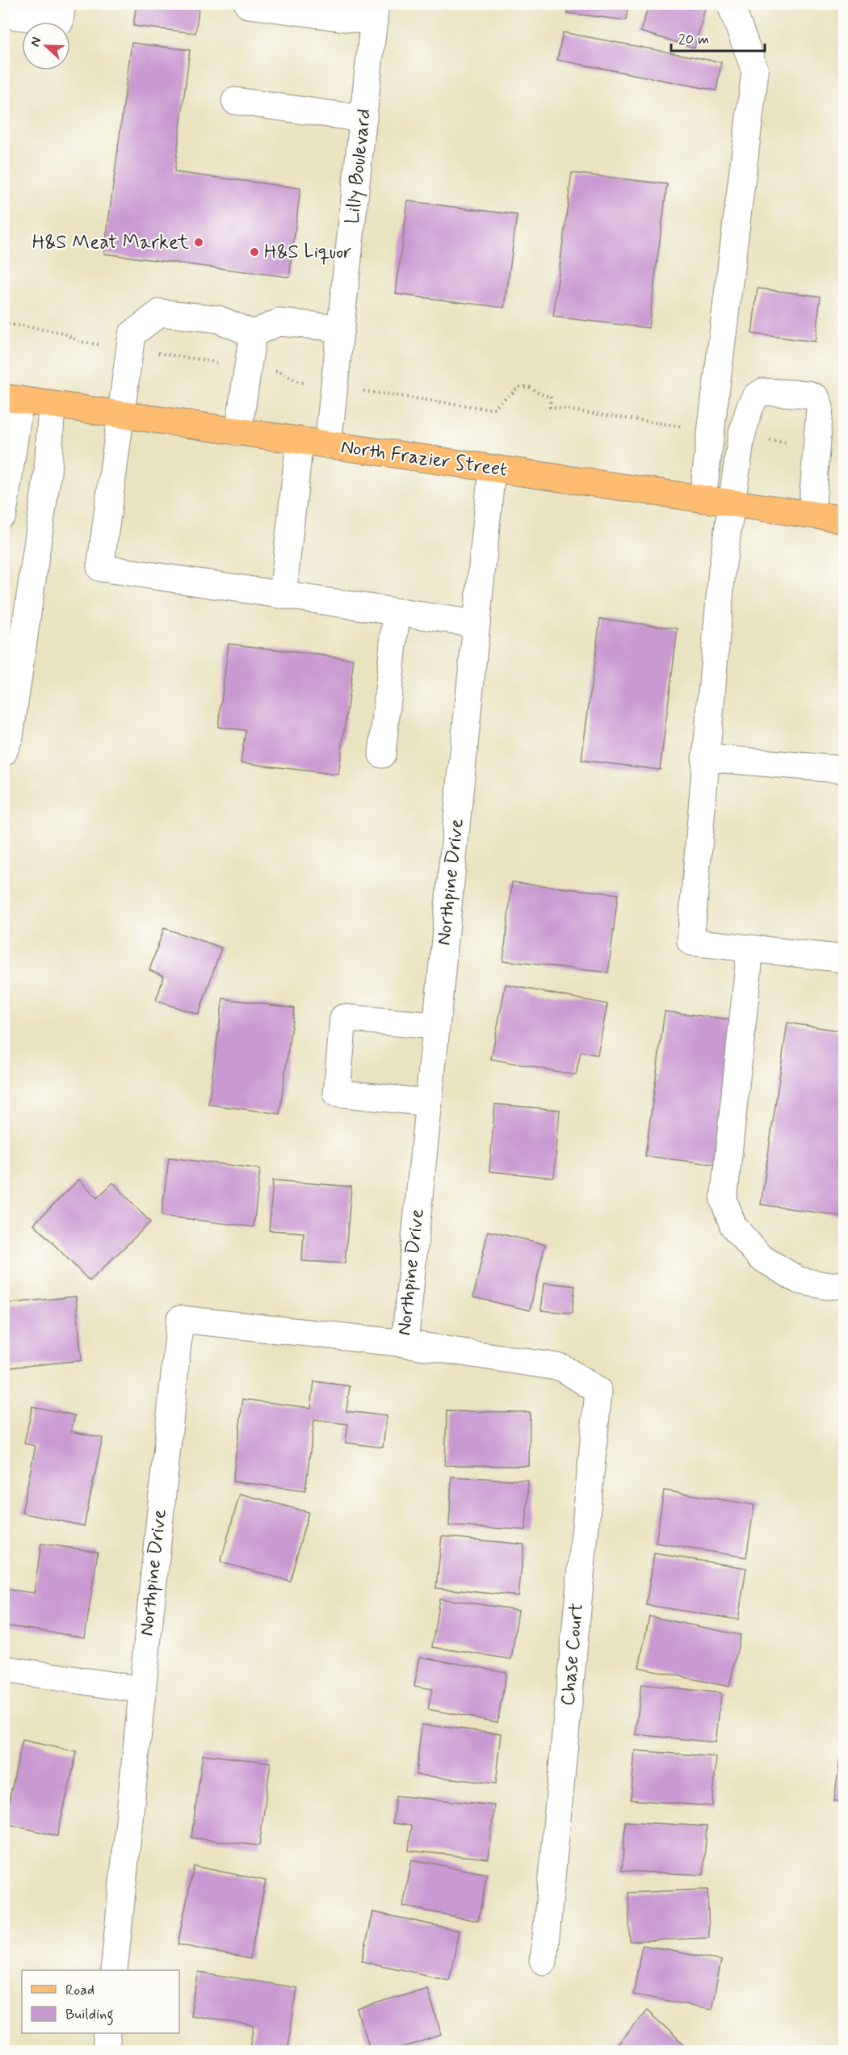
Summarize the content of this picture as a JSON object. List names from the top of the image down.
{
  "streets": {
    "main road": ["North Frazier Street"],
    "street": ["Lilly Boulevard", "Northpine Drive", "Chase Court"]
  },
  "crossings": [
    ["Lilly Boulevard", "North Frazier Street"],
    ["North Frazier Street", "Northpine Drive"],
    ["Northpine Drive", "Chase Court"]
  ],
  "places": ["H&S Meat Market", "H&S Liquor"],
  "legend": ["Road", "Building"],
  "scale_bar": "20 m",
  "north": "left"
}
